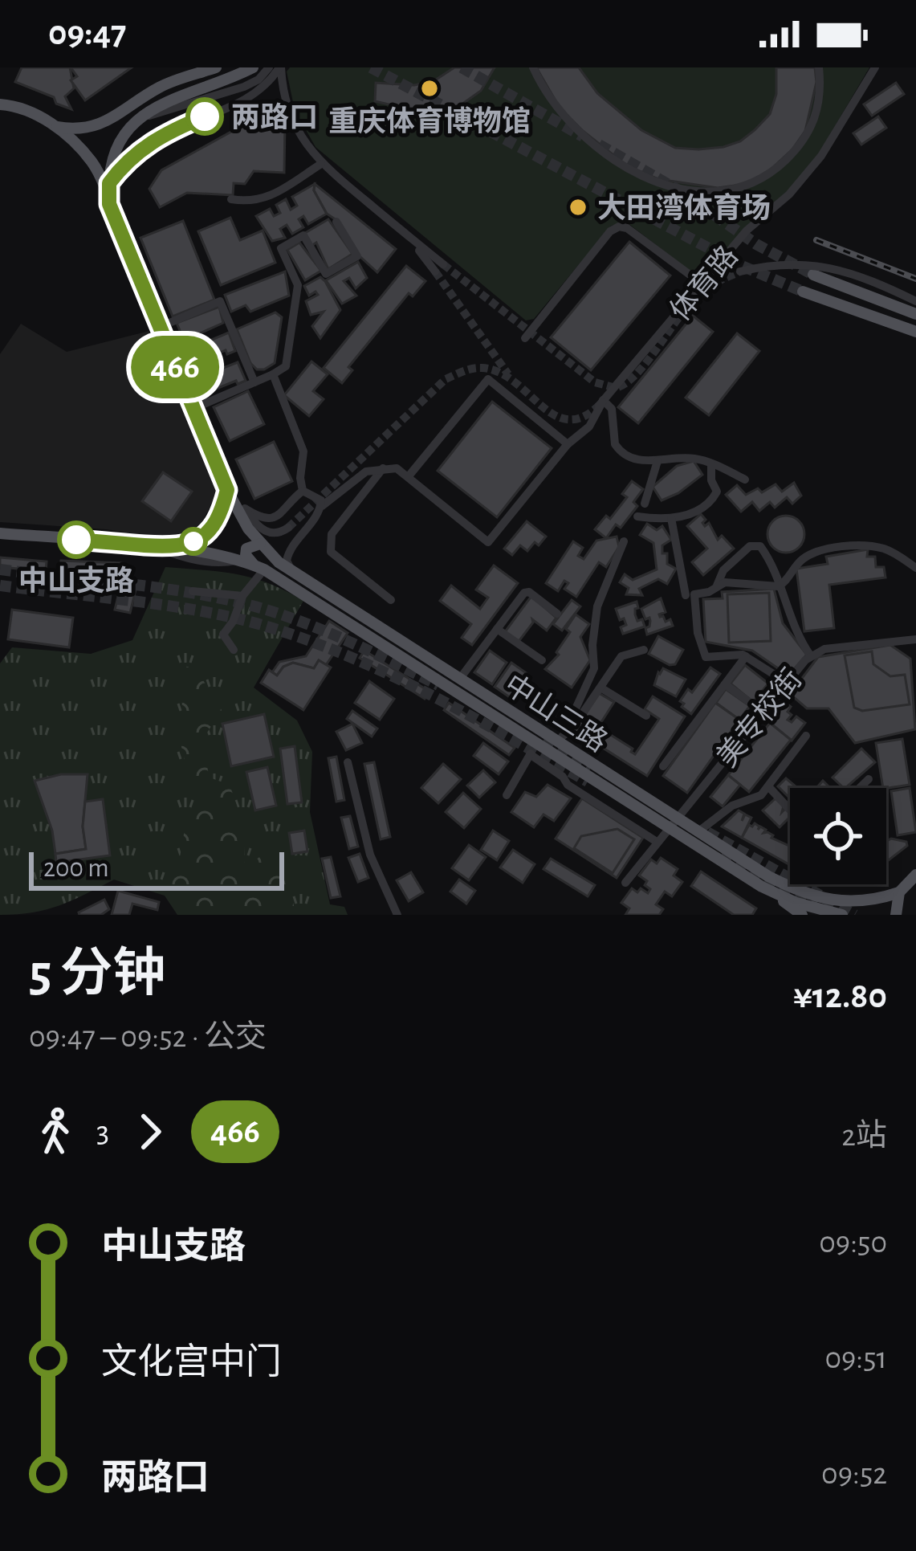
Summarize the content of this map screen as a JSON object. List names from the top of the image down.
{
  "streets": {
    "main road": ["中山三路"],
    "street": ["体育路", "美专校街"]
  },
  "crossings": [
    ["中山三路", "美专校街"]
  ],
  "places": [
    "重庆体育博物馆",
    "两路口",
    "大田湾体育场",
    "中山支路"
  ],
  "lines": ["bus line 466"],
  "scale_bar": "200 m",
  "page": {
    "status": "09:47",
    "on_map": "466",
    "scale": "200 m",
    "heading": ["5 分钟", "09:47 – 09:52 · 公交", "¥12.80"],
    "legs": ["3", "466", "2站"],
    "list": [
      {
        "name": "中山支路",
        "value": "09:50"
      },
      {
        "name": "文化宫中门",
        "value": "09:51"
      },
      {
        "name": "两路口",
        "value": "09:52"
      }
    ]
  }
}
